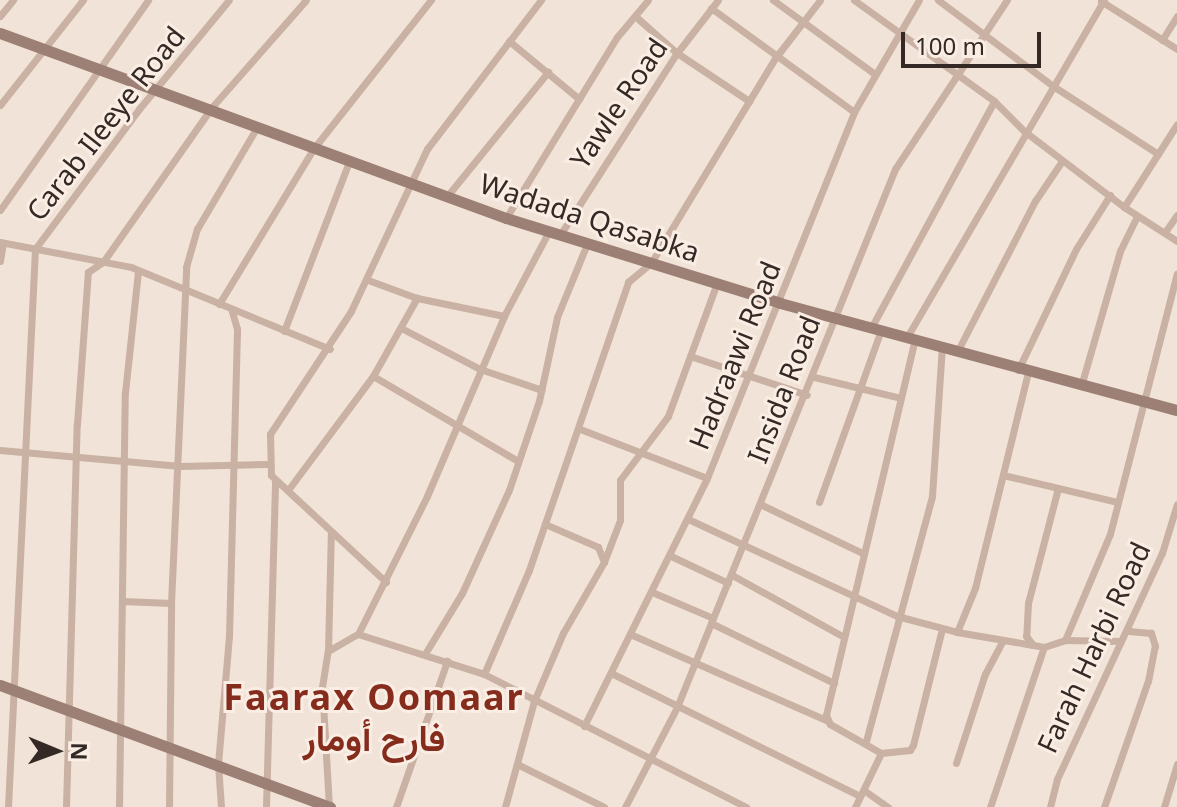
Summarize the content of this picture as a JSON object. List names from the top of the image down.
{
  "streets": {
    "street": [
      "Yawle Road",
      "Carab Ileeye Road",
      "Wadada Qasabka",
      "Hadraawi Road",
      "Insida Road",
      "Farah Harbi Road"
    ]
  },
  "crossings": [
    ["Yawle Road", "Wadada Qasabka"],
    ["Carab Ileeye Road", "Wadada Qasabka"],
    ["Wadada Qasabka", "Hadraawi Road"],
    ["Wadada Qasabka", "Insida Road"]
  ],
  "districts": ["Faarax Oomaar فارح أومار"],
  "scale_bar": "100 m",
  "north": "right"
}
